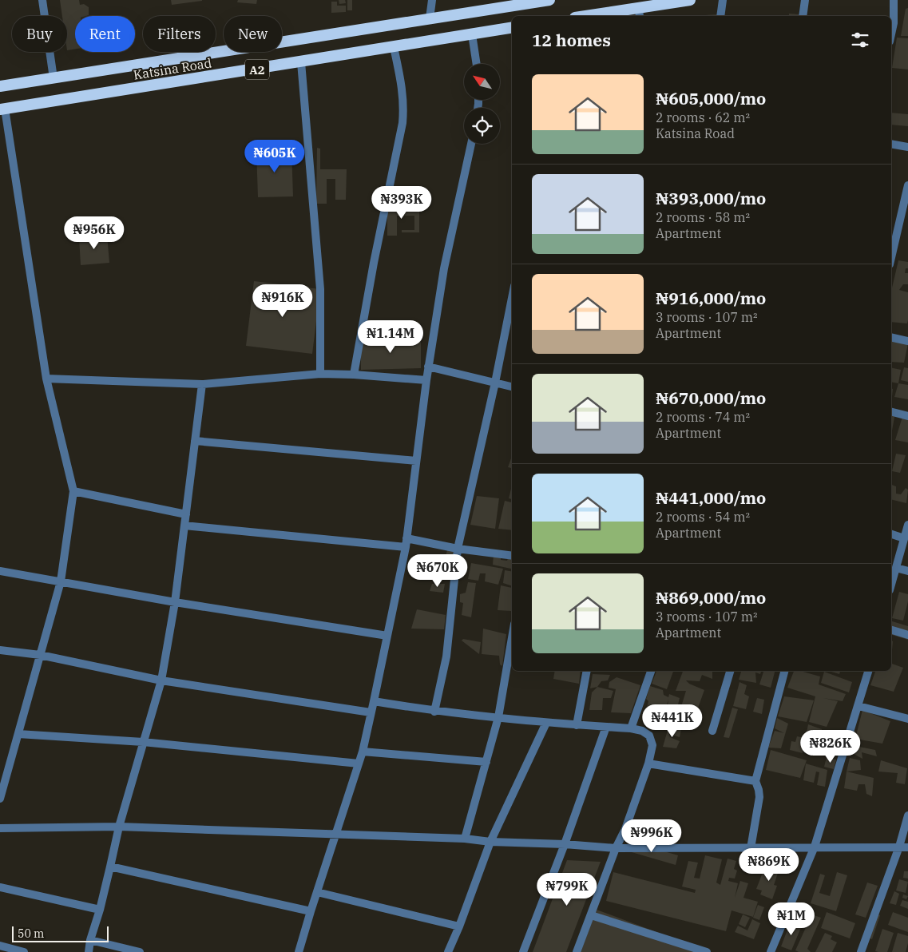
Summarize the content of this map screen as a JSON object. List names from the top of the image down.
{
  "streets": {
    "highway": ["Katsina Road", "A2"]
  },
  "scale_bar": "50 m",
  "north": "top left",
  "page": {
    "chip": [
      "Buy",
      "Rent",
      "Filters",
      "New"
    ],
    "heading": "12 homes",
    "list": [
      {
        "name": "₦605,000/mo",
        "note": "2 rooms · 62 m² · Katsina Road"
      },
      {
        "name": "₦393,000/mo",
        "note": "2 rooms · 58 m² · Apartment"
      },
      {
        "name": "₦916,000/mo",
        "note": "3 rooms · 107 m² · Apartment"
      },
      {
        "name": "₦670,000/mo",
        "note": "2 rooms · 74 m² · Apartment"
      },
      {
        "name": "₦441,000/mo",
        "note": "2 rooms · 54 m² · Apartment"
      },
      {
        "name": "₦869,000/mo",
        "note": "3 rooms · 107 m² · Apartment"
      }
    ],
    "price": [
      "₦605K",
      "₦393K",
      "₦956K",
      "₦916K",
      "₦1.14M",
      "₦670K",
      "₦441K",
      "₦826K",
      "₦996K",
      "₦869K",
      "₦799K",
      "₦1M"
    ],
    "scale": "50 m"
  }
}
